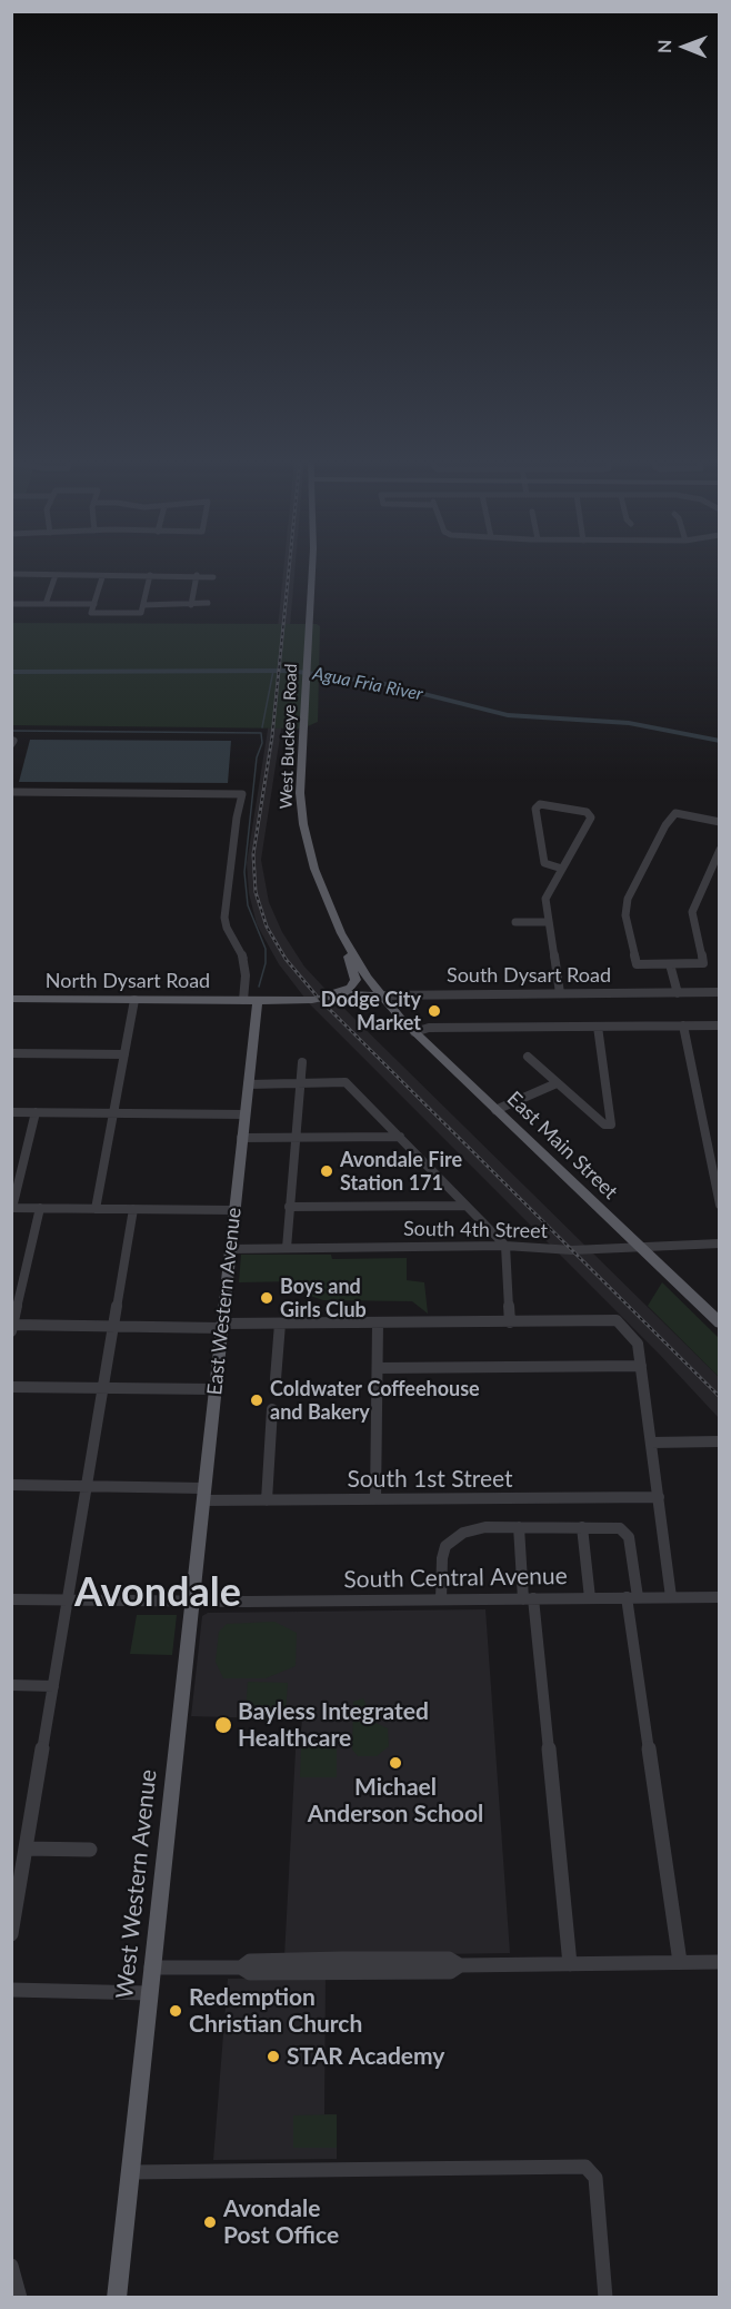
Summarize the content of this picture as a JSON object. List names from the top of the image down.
{
  "streets": {
    "main road": [
      "West Buckeye Road",
      "South Dysart Road",
      "North Dysart Road",
      "East Main Street",
      "East Western Avenue",
      "West Western Avenue"
    ],
    "street": ["South 4th Street", "South 1st Street", "South Central Avenue"]
  },
  "crossings": [
    ["West Buckeye Road", "South Dysart Road"],
    ["West Buckeye Road", "East Main Street"],
    ["South Dysart Road", "North Dysart Road"],
    ["South Dysart Road", "East Main Street"],
    ["South Dysart Road", "East Western Avenue"],
    ["East Main Street", "South 4th Street"],
    ["South 4th Street", "East Western Avenue"],
    ["East Western Avenue", "South 1st Street"],
    ["East Western Avenue", "South Central Avenue"],
    ["East Western Avenue", "West Western Avenue"],
    ["South Central Avenue", "West Western Avenue"]
  ],
  "districts": ["Avondale"],
  "water": ["Agua Fria River"],
  "places": [
    "Dodge City Market",
    "Avondale Fire Station 171",
    "Boys and Girls Club",
    "Coldwater Coffeehouse and Bakery",
    "Bayless Integrated Healthcare",
    "Michael Anderson School",
    "Redemption Christian Church",
    "STAR Academy",
    "Avondale Post Office"
  ],
  "north": "left"
}
